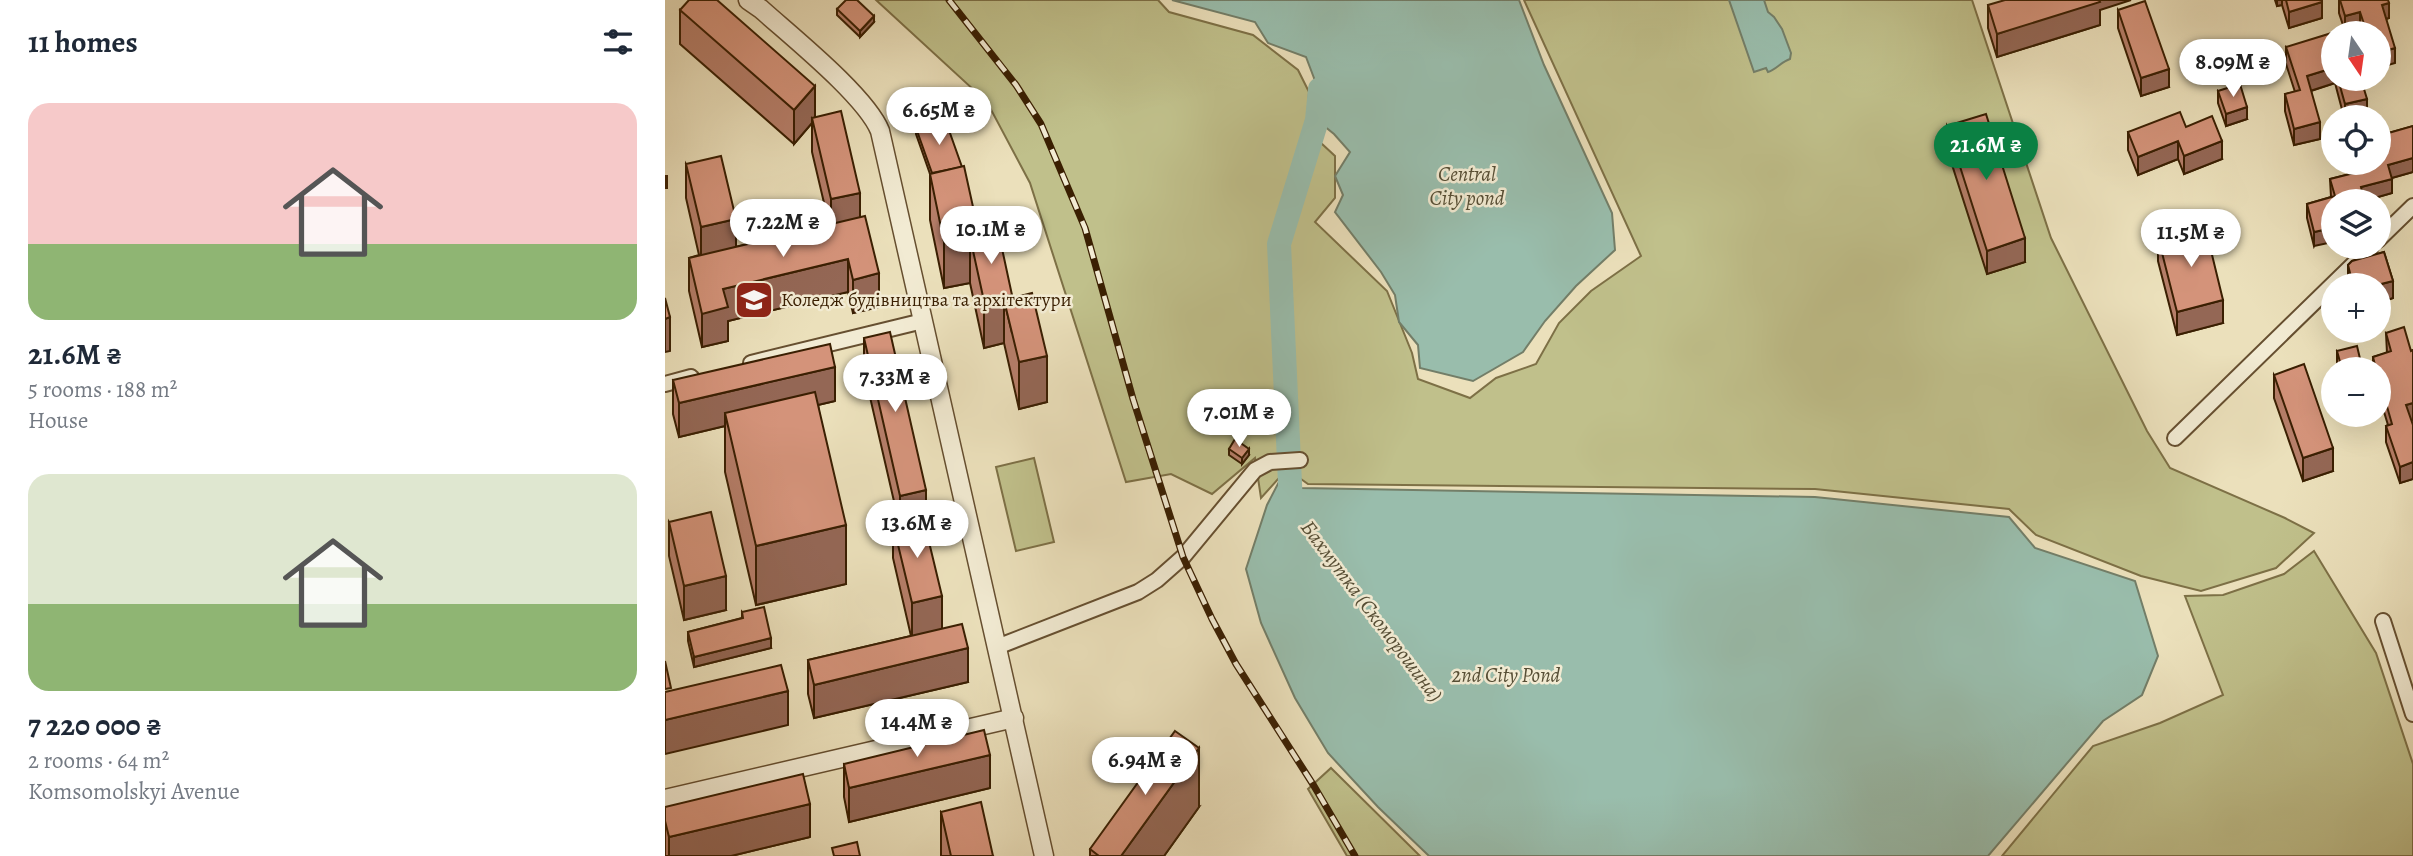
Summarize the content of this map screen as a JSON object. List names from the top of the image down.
{
  "water": ["Central City pond", "Бахмутка (Скоморошина)", "2nd City Pond"],
  "places": {
    "school or university": ["Коледж будівництва та архітектури"]
  },
  "north": "bottom",
  "page": {
    "heading": "11 homes",
    "map_buttons": ["+", "−"],
    "price": [
      "8.09M ₴",
      "6.65M ₴",
      "21.6M ₴",
      "7.22M ₴",
      "10.1M ₴",
      "11.5M ₴",
      "7.33M ₴",
      "7.01M ₴",
      "13.6M ₴",
      "14.4M ₴",
      "6.94M ₴"
    ],
    "list": [
      {
        "name": "21.6M ₴",
        "note": "5 rooms · 188 m² · House"
      },
      {
        "name": "7 220 000 ₴",
        "note": "2 rooms · 64 m² · Komsomolskyi Avenue"
      }
    ]
  }
}
